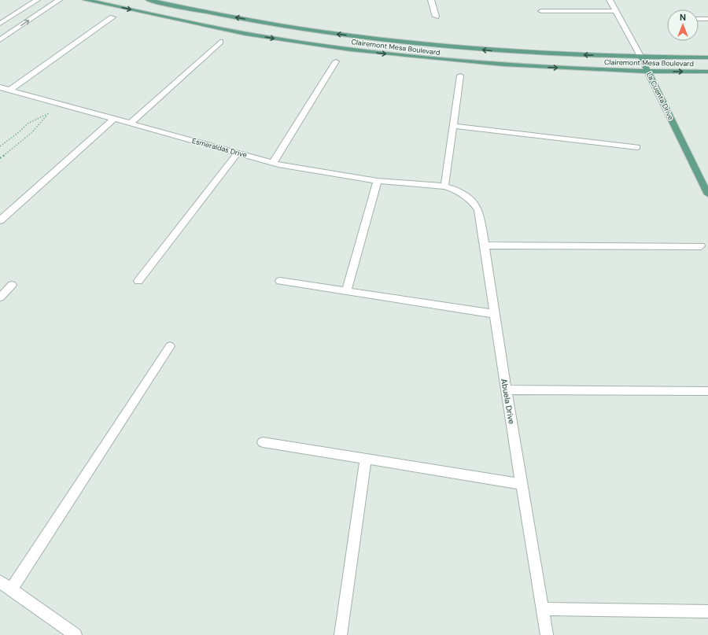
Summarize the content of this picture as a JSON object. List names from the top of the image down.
{
  "streets": {
    "main road": ["Clairemont Mesa Boulevard", "La Cuenta Drive"],
    "street": ["Esmeraldas Drive", "Abuela Drive"]
  },
  "crossings": [
    ["Clairemont Mesa Boulevard", "La Cuenta Drive"],
    ["Esmeraldas Drive", "Abuela Drive"]
  ],
  "north": "top"
}
